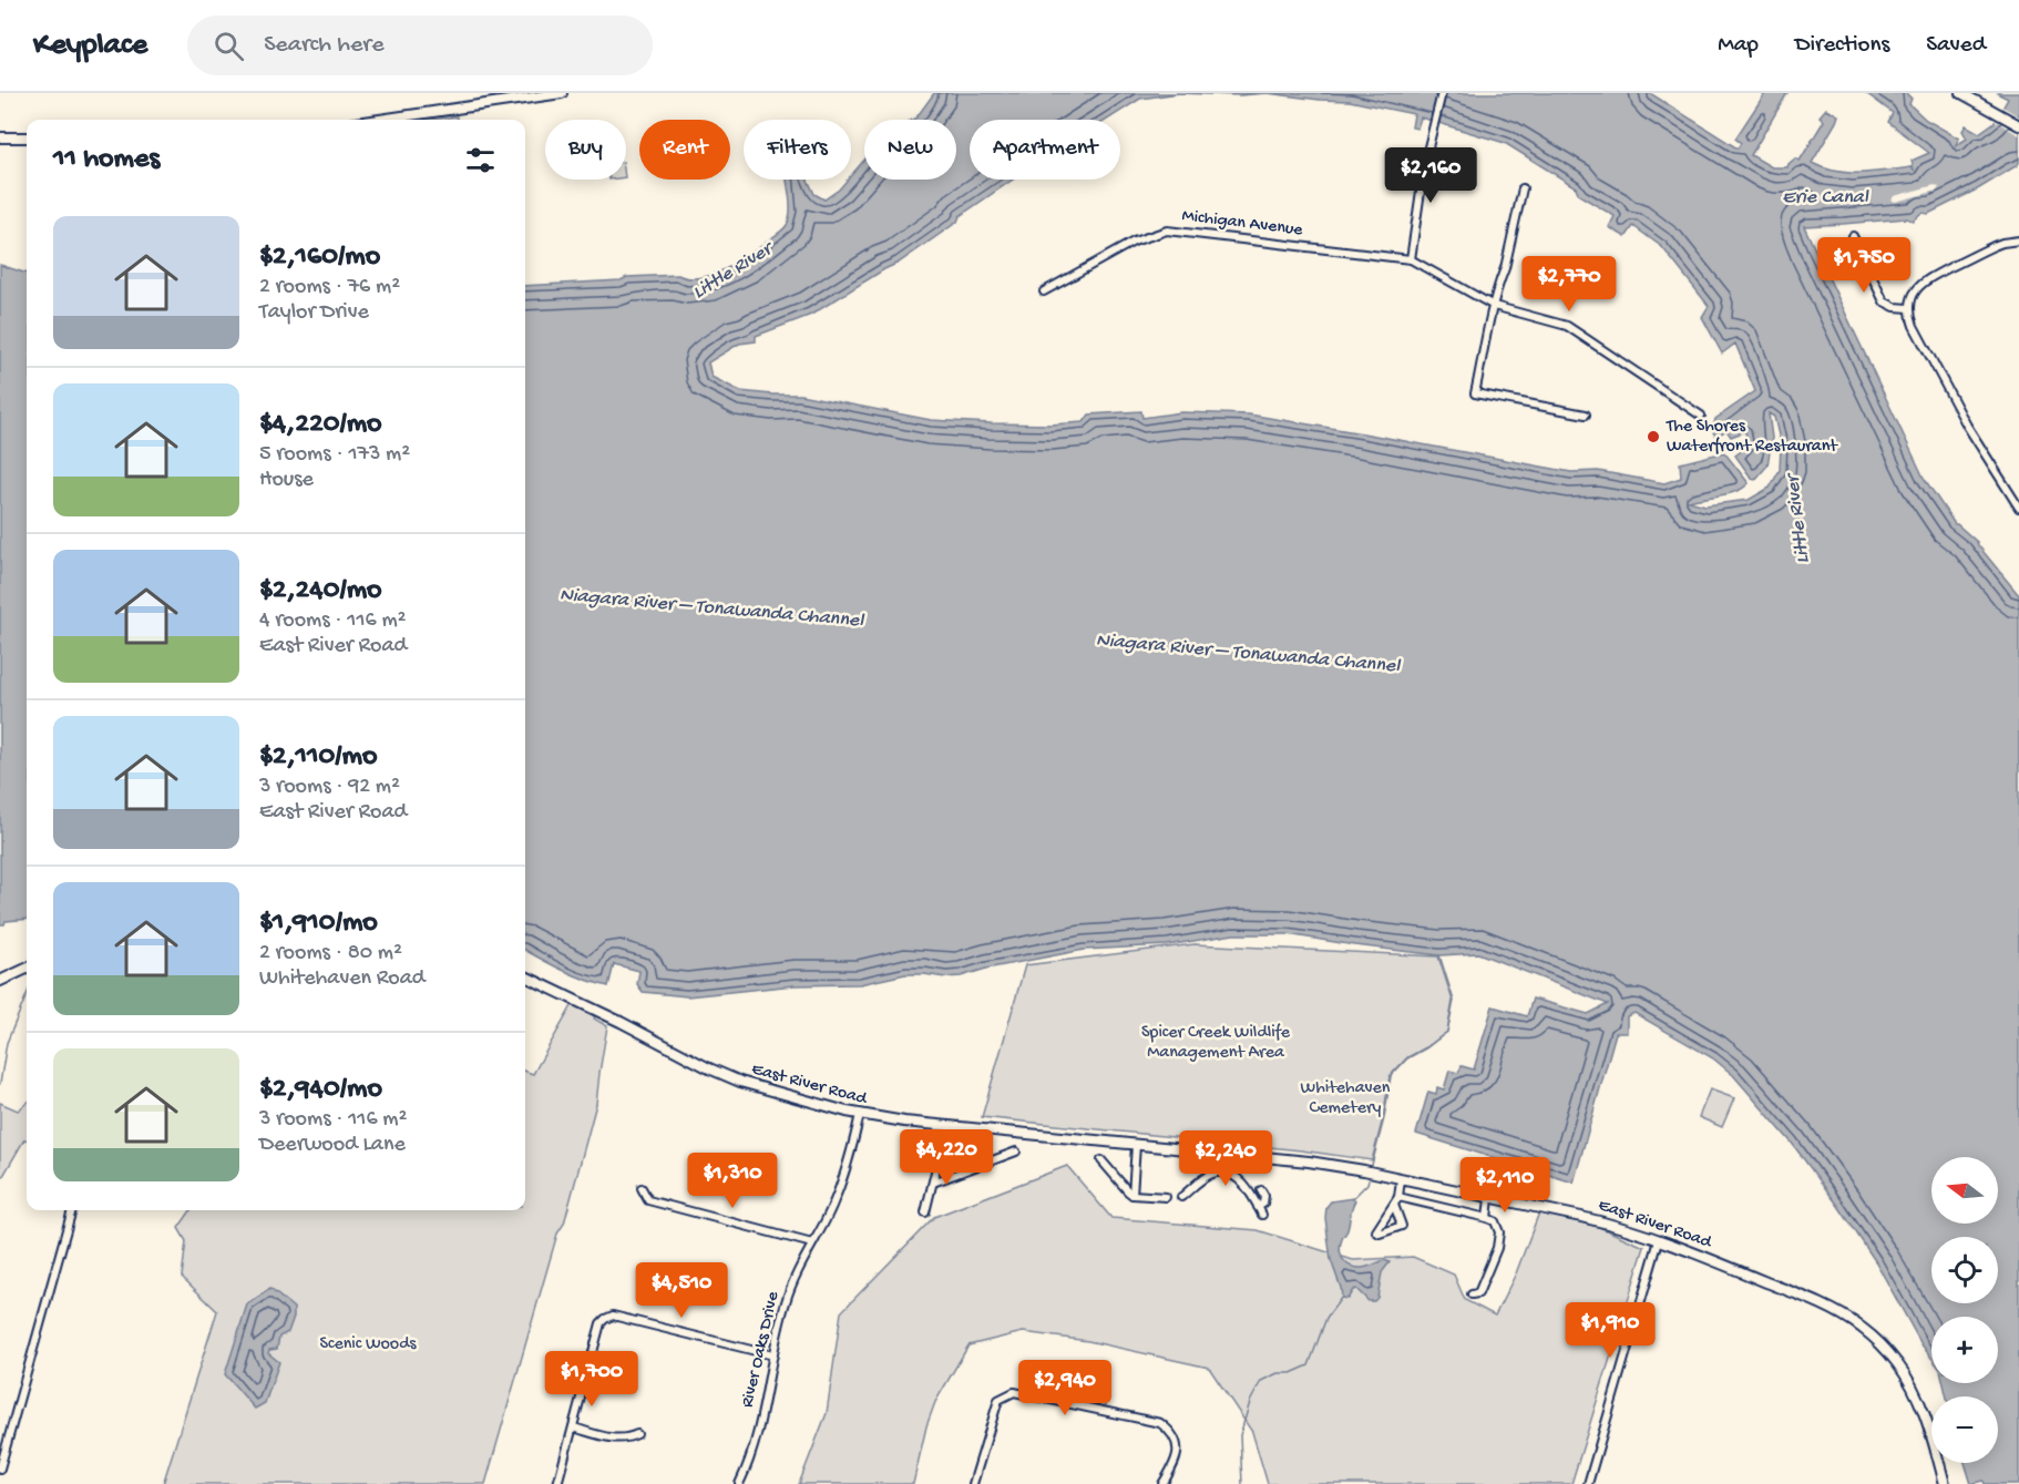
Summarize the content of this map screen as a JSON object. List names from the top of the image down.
{
  "streets": {
    "main road": ["East River Road"],
    "street": ["Michigan Avenue", "River Oaks Drive"]
  },
  "crossings": [
    ["East River Road", "River Oaks Drive"]
  ],
  "water": ["Erie Canal", "Little River", "Niagara River – Tonawanda Channel"],
  "parks": ["Spicer Creek Wildlife Management Area", "Whitehaven Cemetery", "Scenic Woods"],
  "places": ["The Shores Waterfront Restaurant"],
  "north": "left",
  "page": {
    "header": "Keyplace",
    "search": "Search here",
    "nav": ["Map", "Directions", "Saved"],
    "chip": [
      "Buy",
      "Rent",
      "Filters",
      "New",
      "Apartment"
    ],
    "heading": "11 homes",
    "price": [
      "$2,160",
      "$1,750",
      "$2,770",
      "$4,220",
      "$2,240",
      "$1,310",
      "$2,110",
      "$4,510",
      "$1,910",
      "$1,700",
      "$2,940"
    ],
    "list": [
      {
        "name": "$2,160/mo",
        "note": "2 rooms · 76 m² · Taylor Drive"
      },
      {
        "name": "$4,220/mo",
        "note": "5 rooms · 173 m² · House"
      },
      {
        "name": "$2,240/mo",
        "note": "4 rooms · 116 m² · East River Road"
      },
      {
        "name": "$2,110/mo",
        "note": "3 rooms · 92 m² · East River Road"
      },
      {
        "name": "$1,910/mo",
        "note": "2 rooms · 80 m² · Whitehaven Road"
      },
      {
        "name": "$2,940/mo",
        "note": "3 rooms · 116 m² · Deerwood Lane"
      }
    ],
    "map_buttons": ["+", "−"]
  }
}
